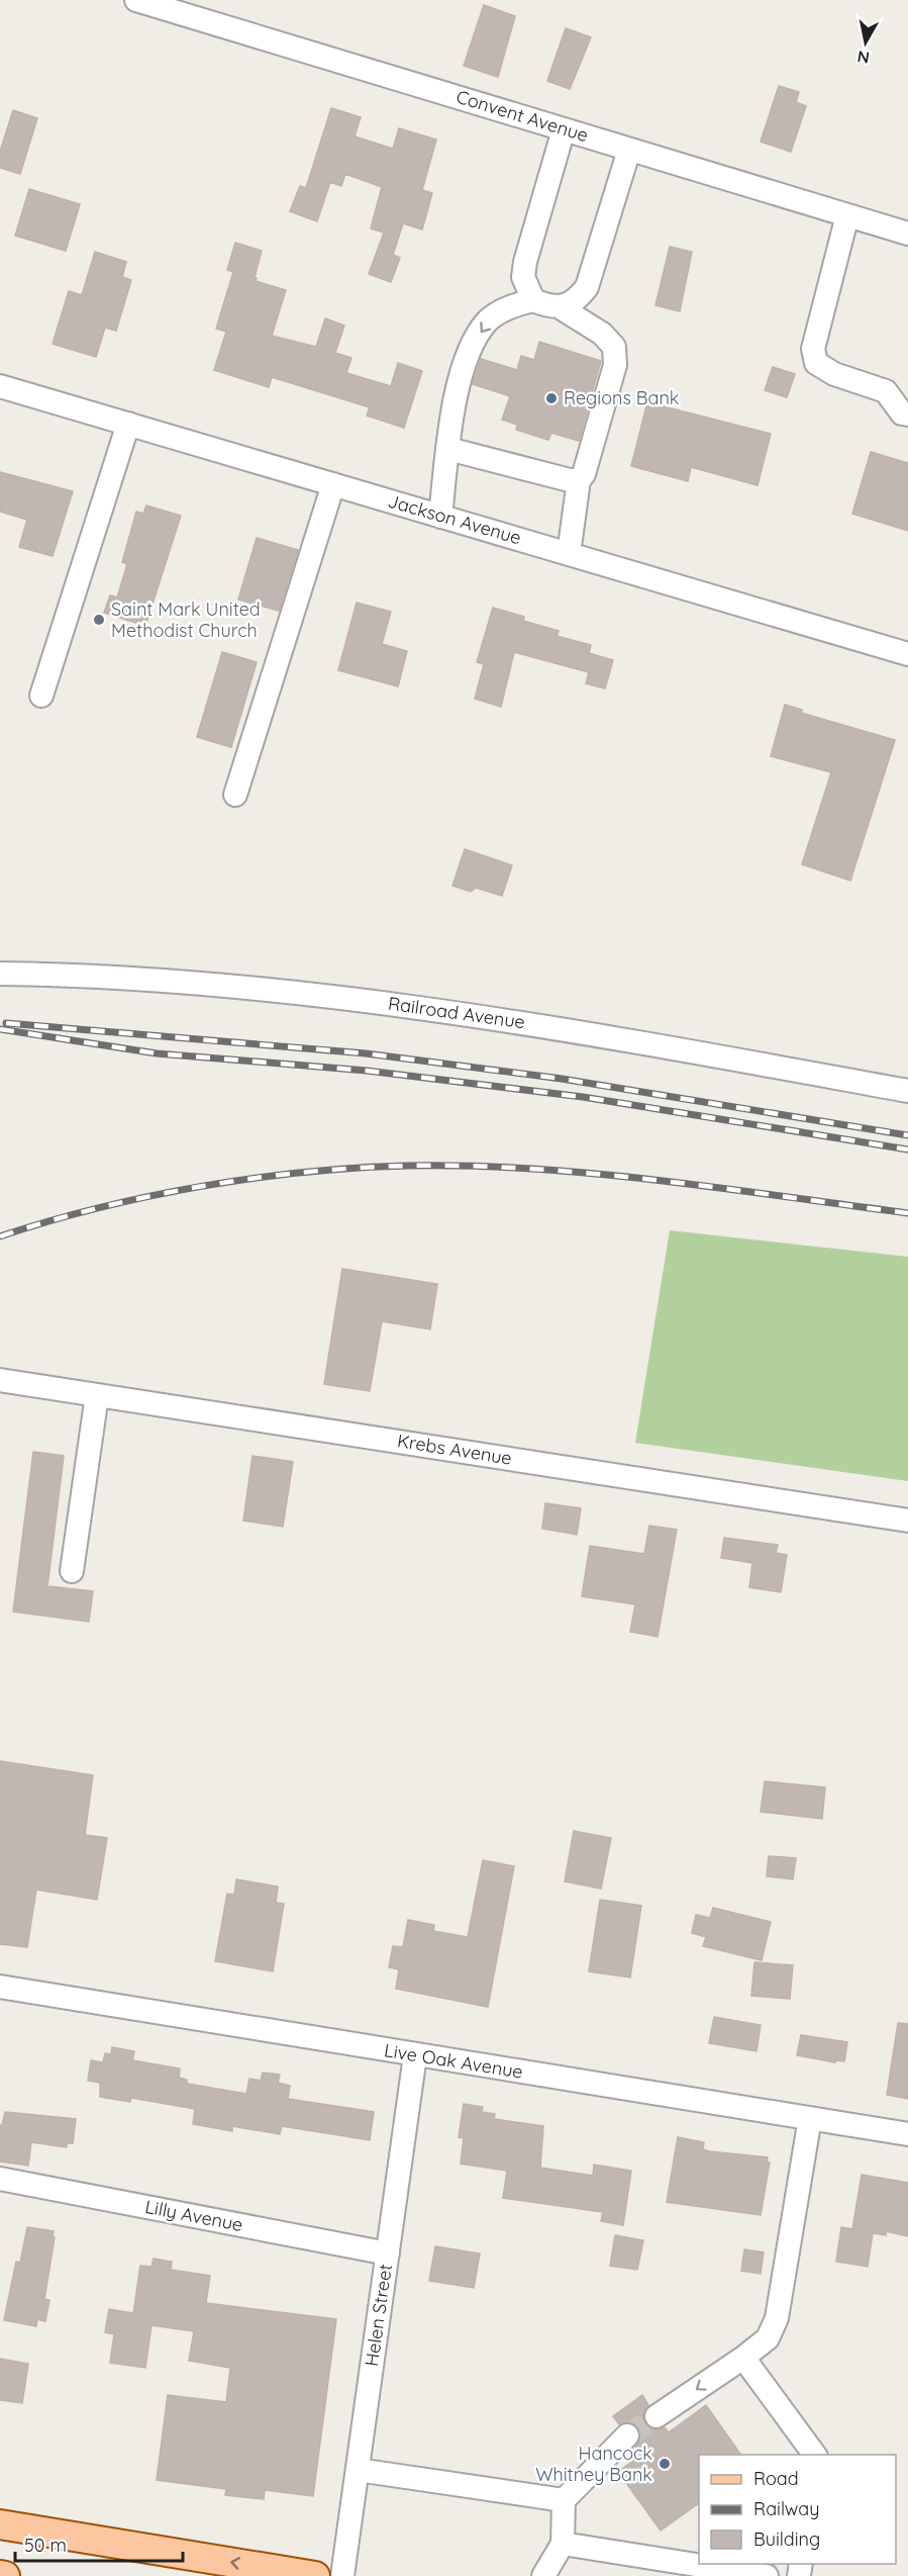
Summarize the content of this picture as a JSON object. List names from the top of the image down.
{
  "streets": {
    "street": [
      "Convent Avenue",
      "Jackson Avenue",
      "Railroad Avenue",
      "Krebs Avenue",
      "Live Oak Avenue",
      "Lilly Avenue",
      "Helen Street"
    ]
  },
  "crossings": [
    ["Live Oak Avenue", "Helen Street"],
    ["Lilly Avenue", "Helen Street"]
  ],
  "places": ["Regions Bank", "Saint Mark United Methodist Church", "Hancock Whitney Bank"],
  "legend": ["Road", "Railway", "Building"],
  "scale_bar": "50 m",
  "north": "bottom"
}
